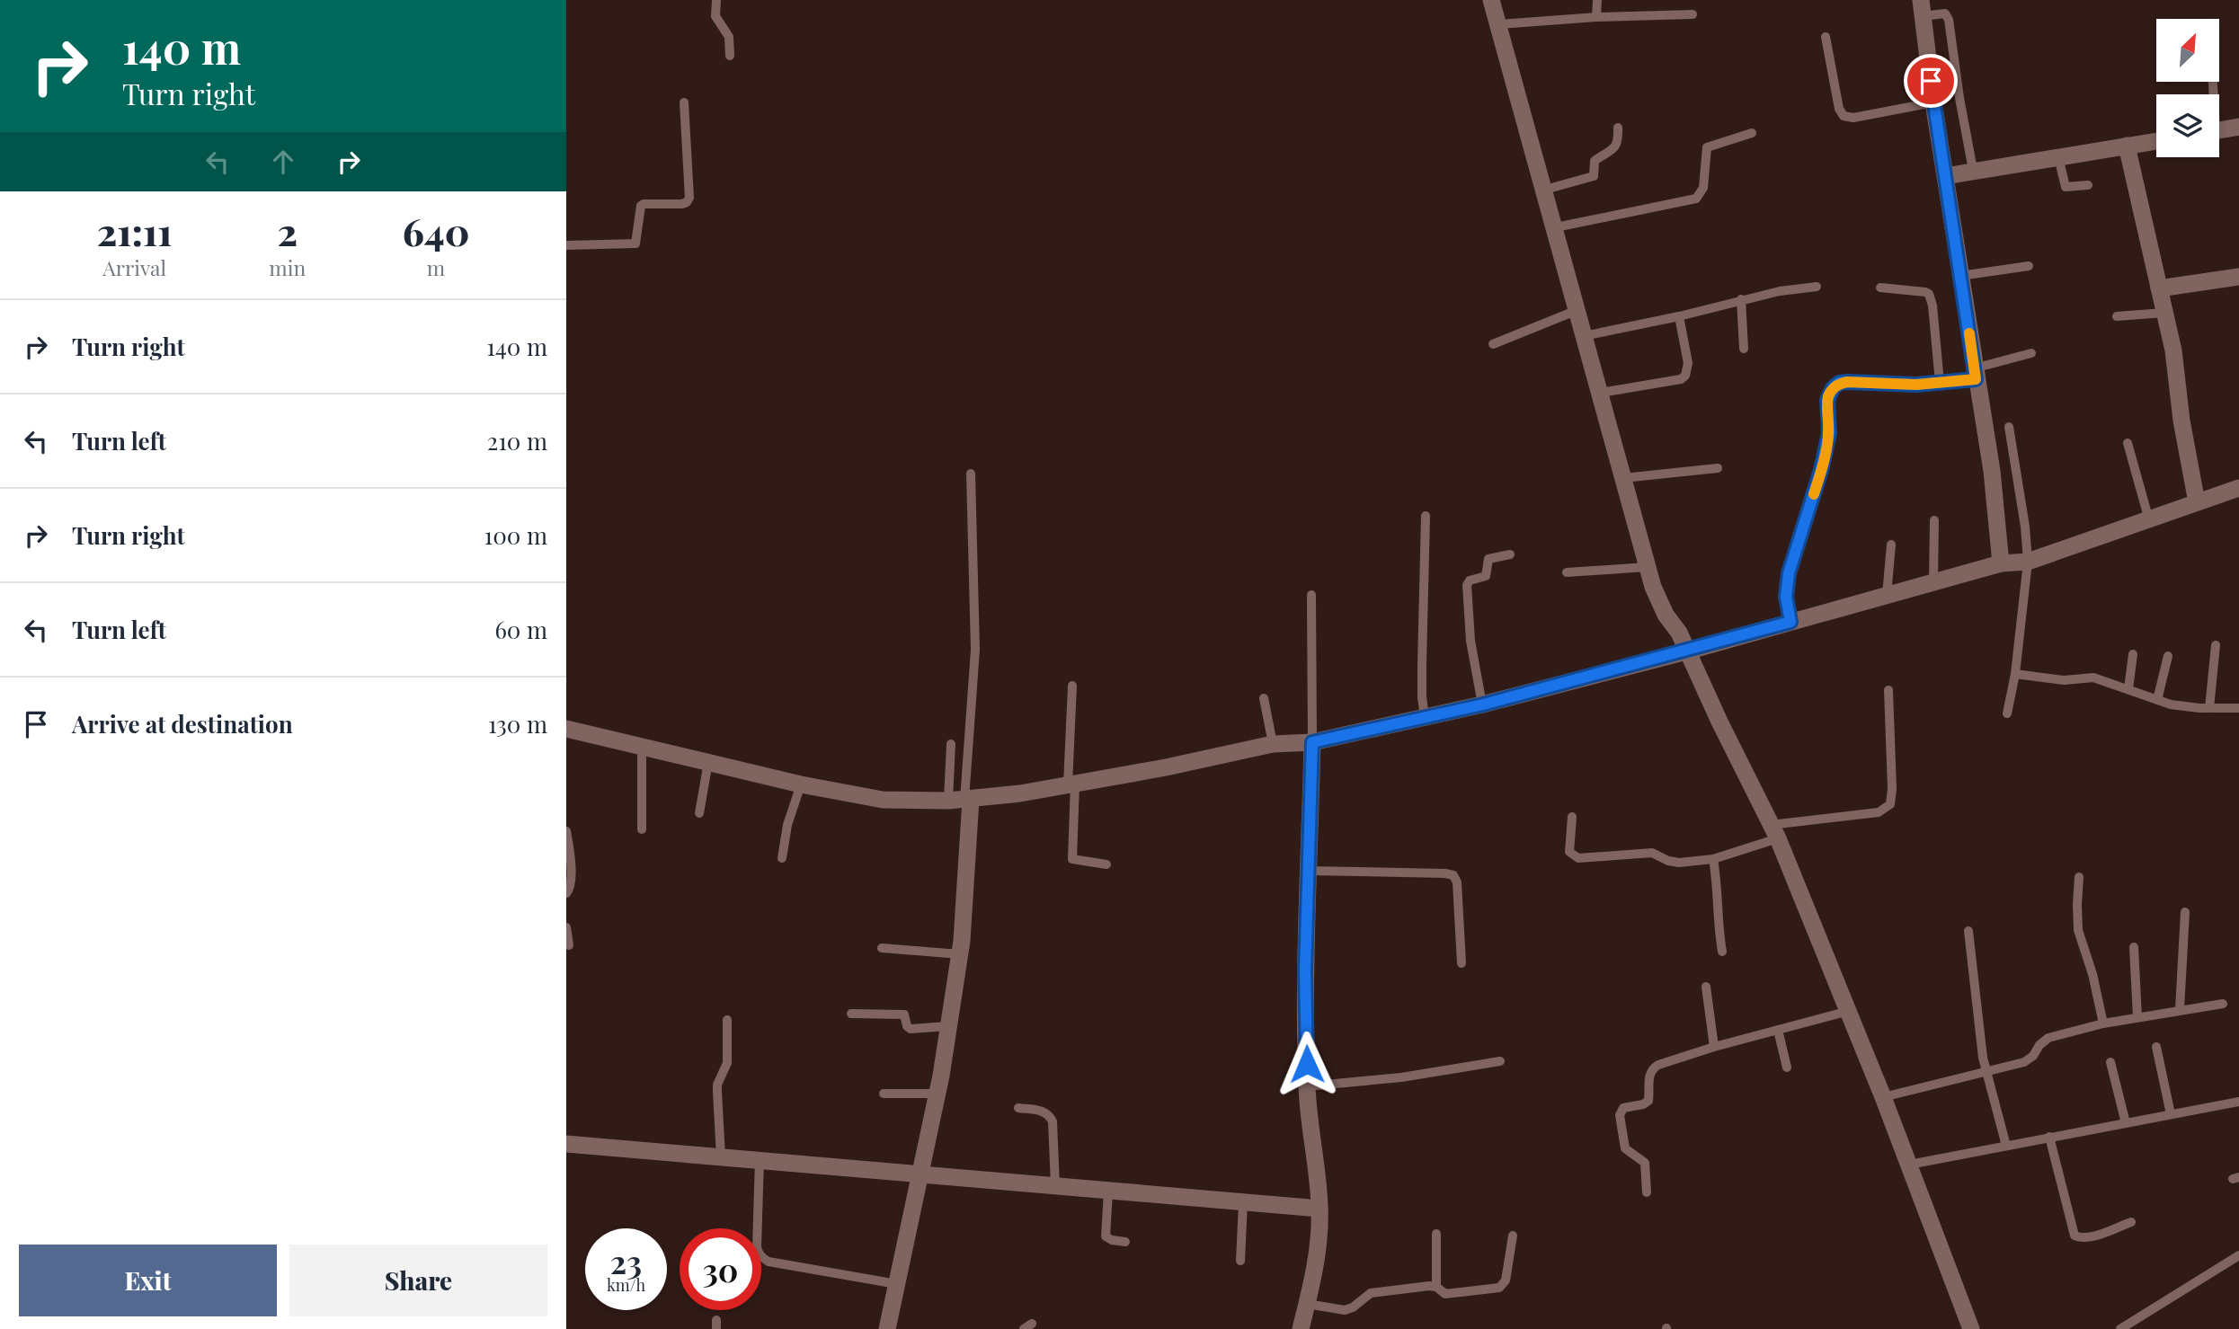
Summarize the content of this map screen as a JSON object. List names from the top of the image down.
{
  "north": "top right",
  "page": {
    "turn": ["140 m", "Turn right"],
    "eta": [
      "21:11",
      "Arrival",
      "2",
      "min",
      "640",
      "m"
    ],
    "list": [
      {
        "name": "Turn right",
        "value": "140 m"
      },
      {
        "name": "Turn left",
        "value": "210 m"
      },
      {
        "name": "Turn right",
        "value": "100 m"
      },
      {
        "name": "Turn left",
        "value": "60 m"
      },
      {
        "name": "Arrive at destination",
        "value": "130 m"
      }
    ],
    "speed": "23 km/h",
    "limit": "30",
    "buttons": ["Exit", "Share"]
  }
}
